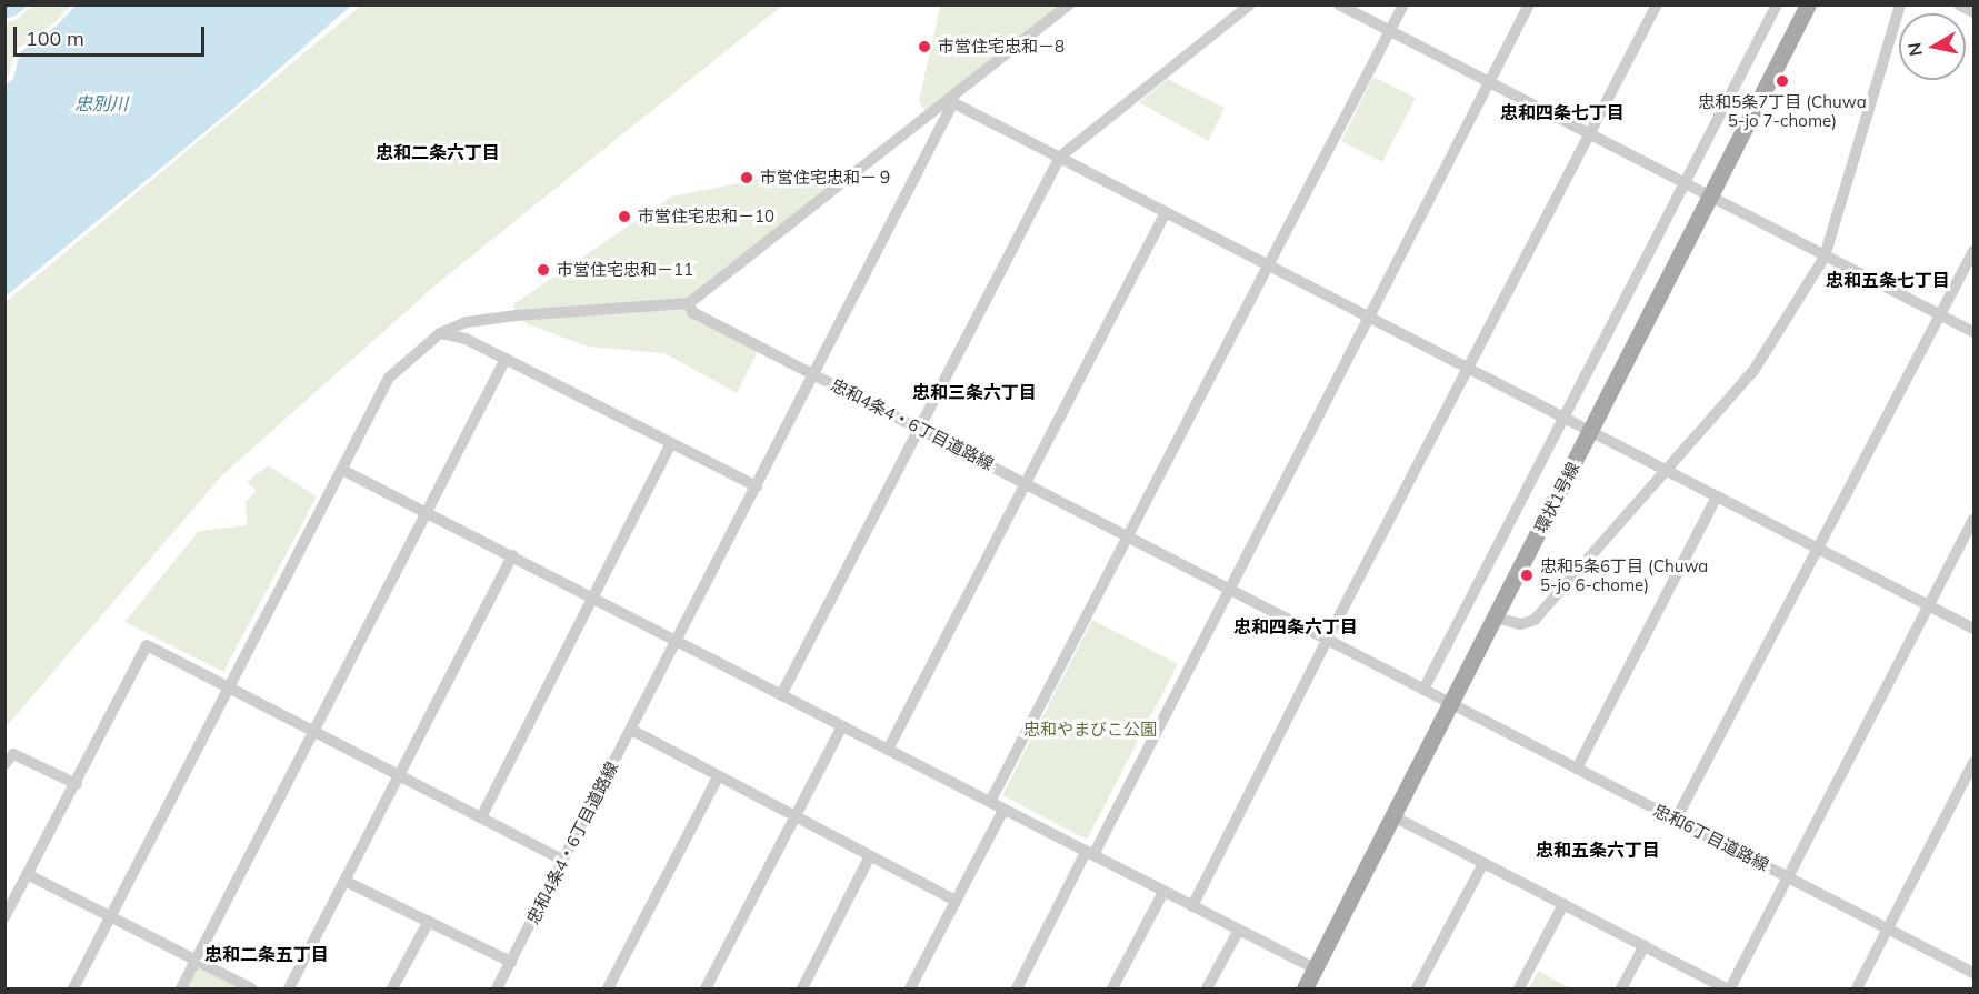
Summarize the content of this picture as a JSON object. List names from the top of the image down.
{
  "streets": {
    "main road": ["環状1号線"],
    "street": ["忠和4条4・6丁目道路線", "忠和6丁目道路線"]
  },
  "crossings": [
    ["忠和4条4・6丁目道路線", "環状1号線"],
    ["忠和4条4・6丁目道路線", "忠和6丁目道路線"],
    ["環状1号線", "忠和6丁目道路線"]
  ],
  "districts": [
    "忠和四条七丁目",
    "忠和二条六丁目",
    "忠和五条七丁目",
    "忠和三条六丁目",
    "忠和四条六丁目",
    "忠和五条六丁目",
    "忠和二条五丁目"
  ],
  "water": ["忠別川"],
  "parks": ["忠和やまびこ公園"],
  "places": [
    "市営住宅忠和－8",
    "忠和5条7丁目 (Chuwa 5-jo 7-chome)",
    "市営住宅忠和－９",
    "市営住宅忠和－10",
    "市営住宅忠和－11",
    "忠和5条6丁目 (Chuwa 5-jo 6-chome)"
  ],
  "scale_bar": "100 m",
  "north": "left"
}
